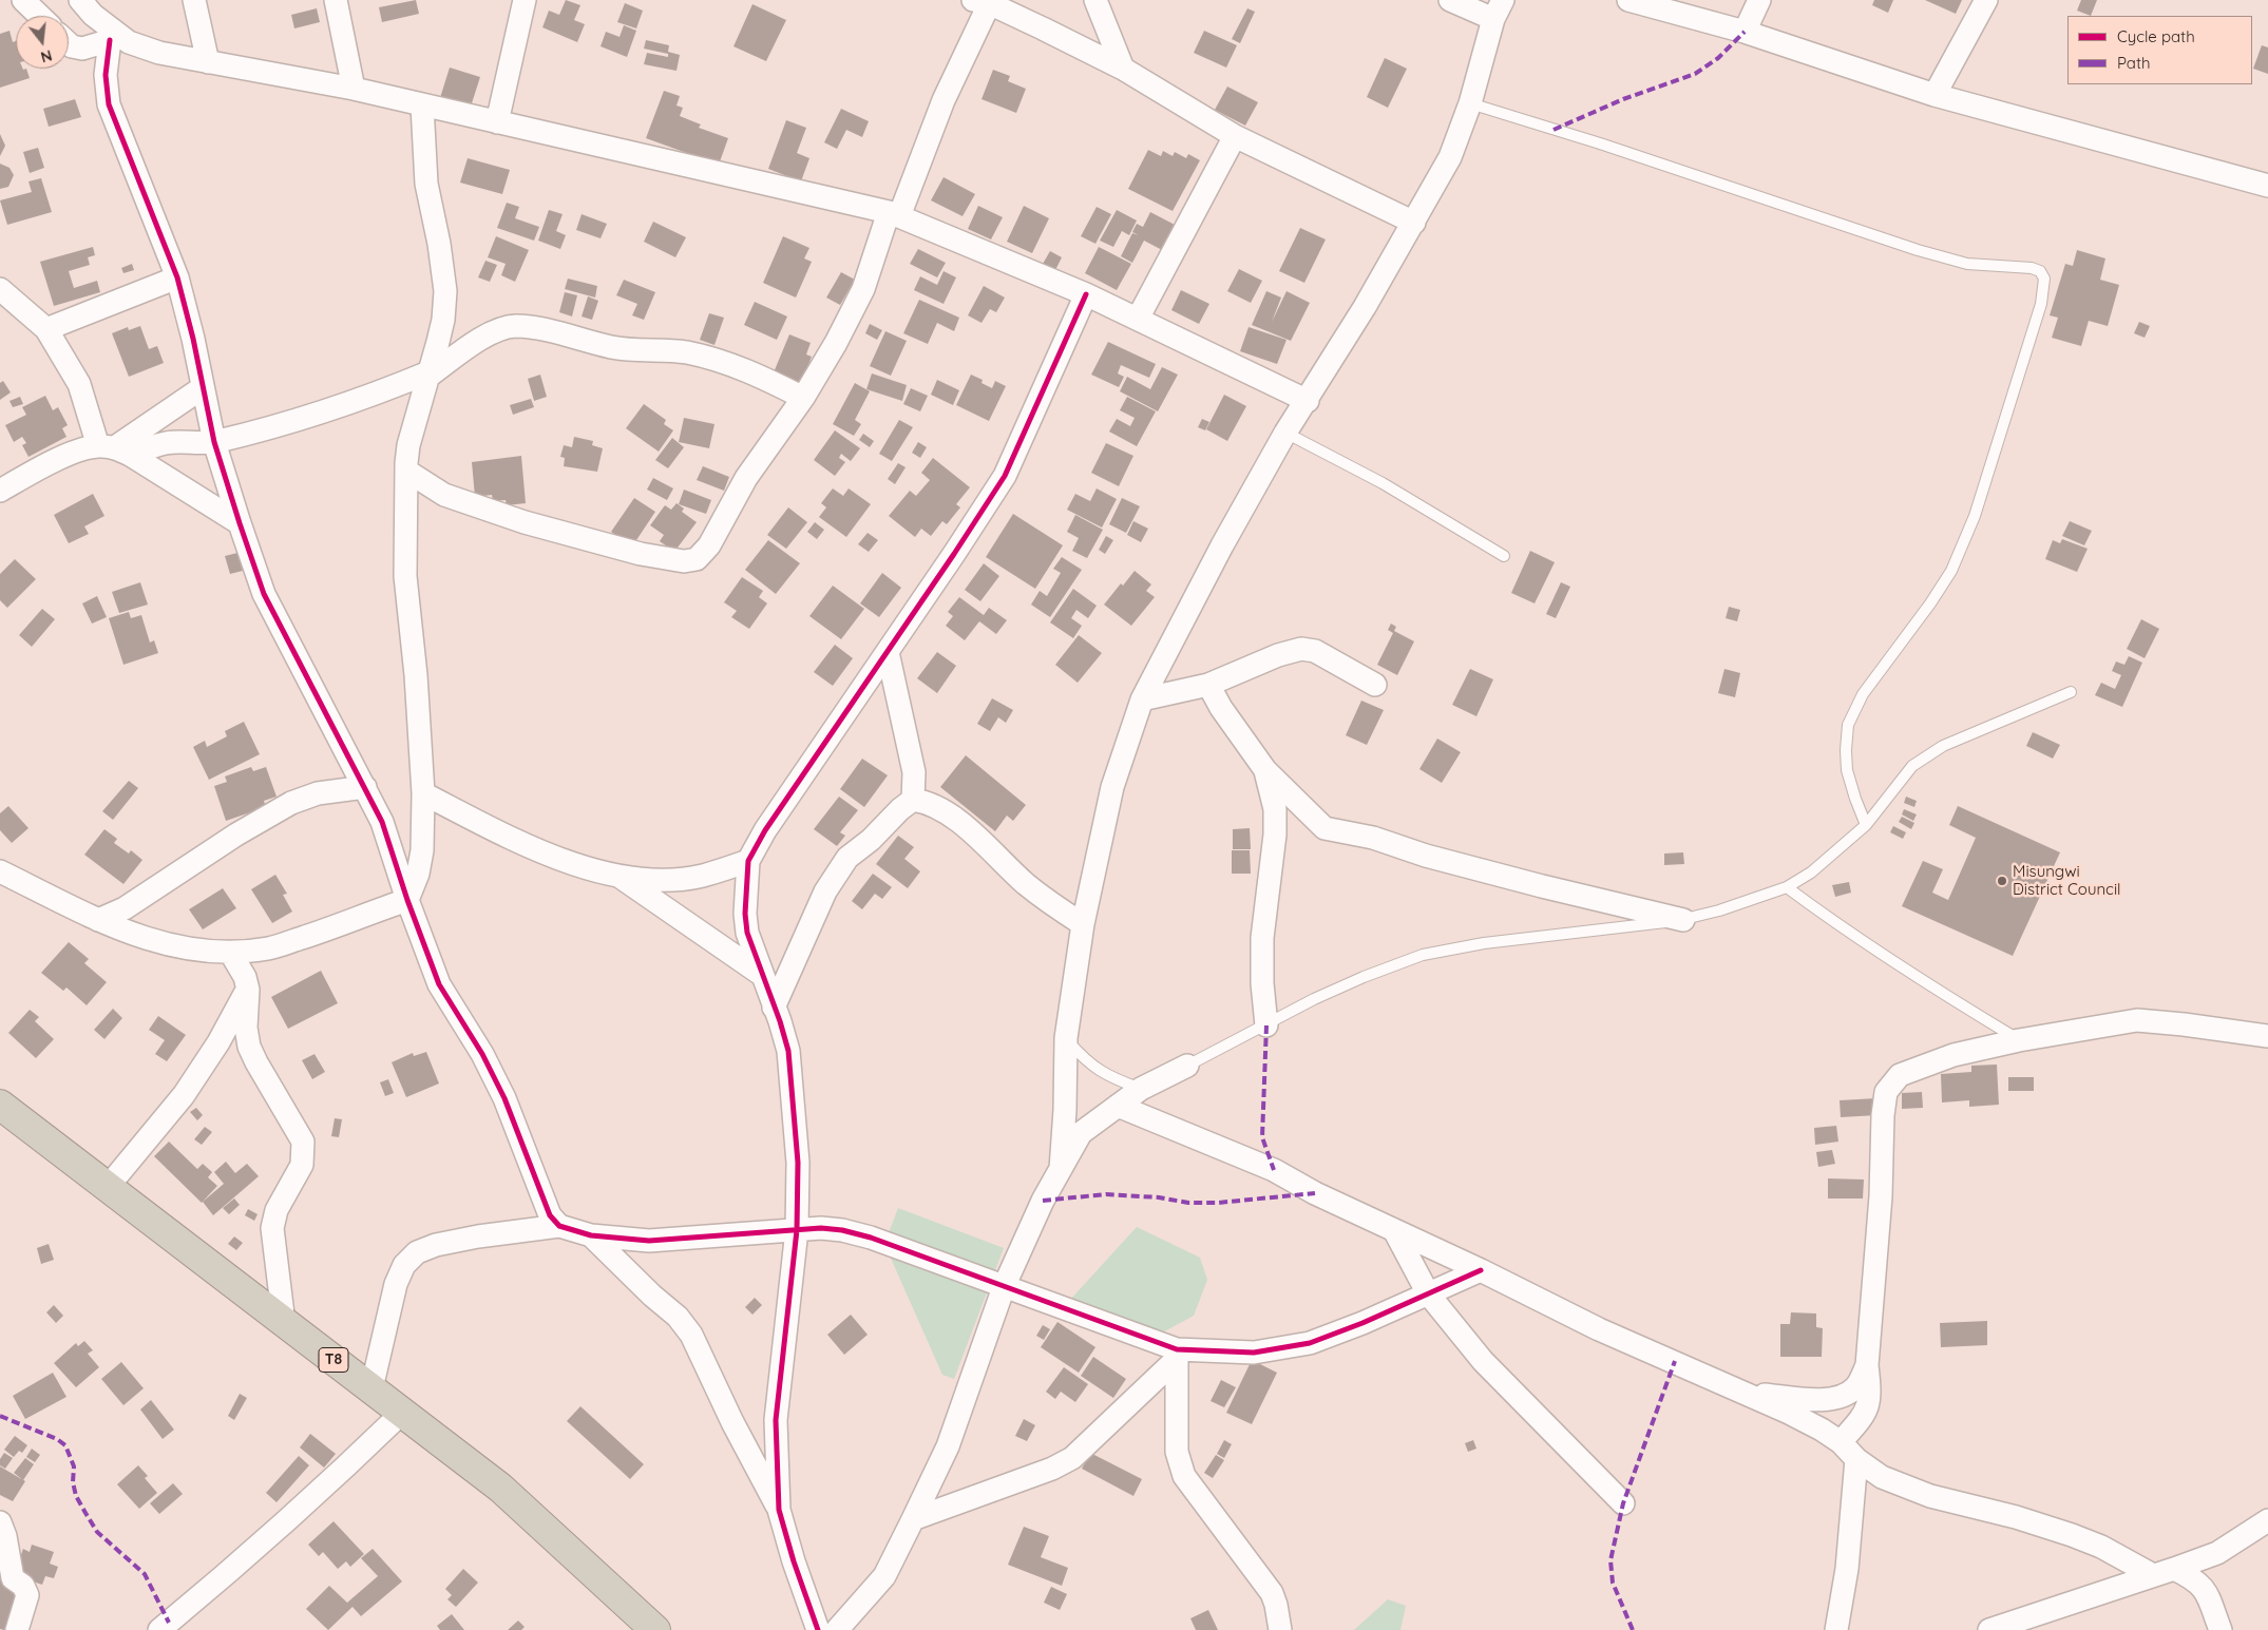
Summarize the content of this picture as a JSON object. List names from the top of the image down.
{
  "streets": {
    "highway": ["T8"]
  },
  "places": ["Misungwi District Council"],
  "legend": ["Cycle path", "Path"],
  "north": "bottom"
}
